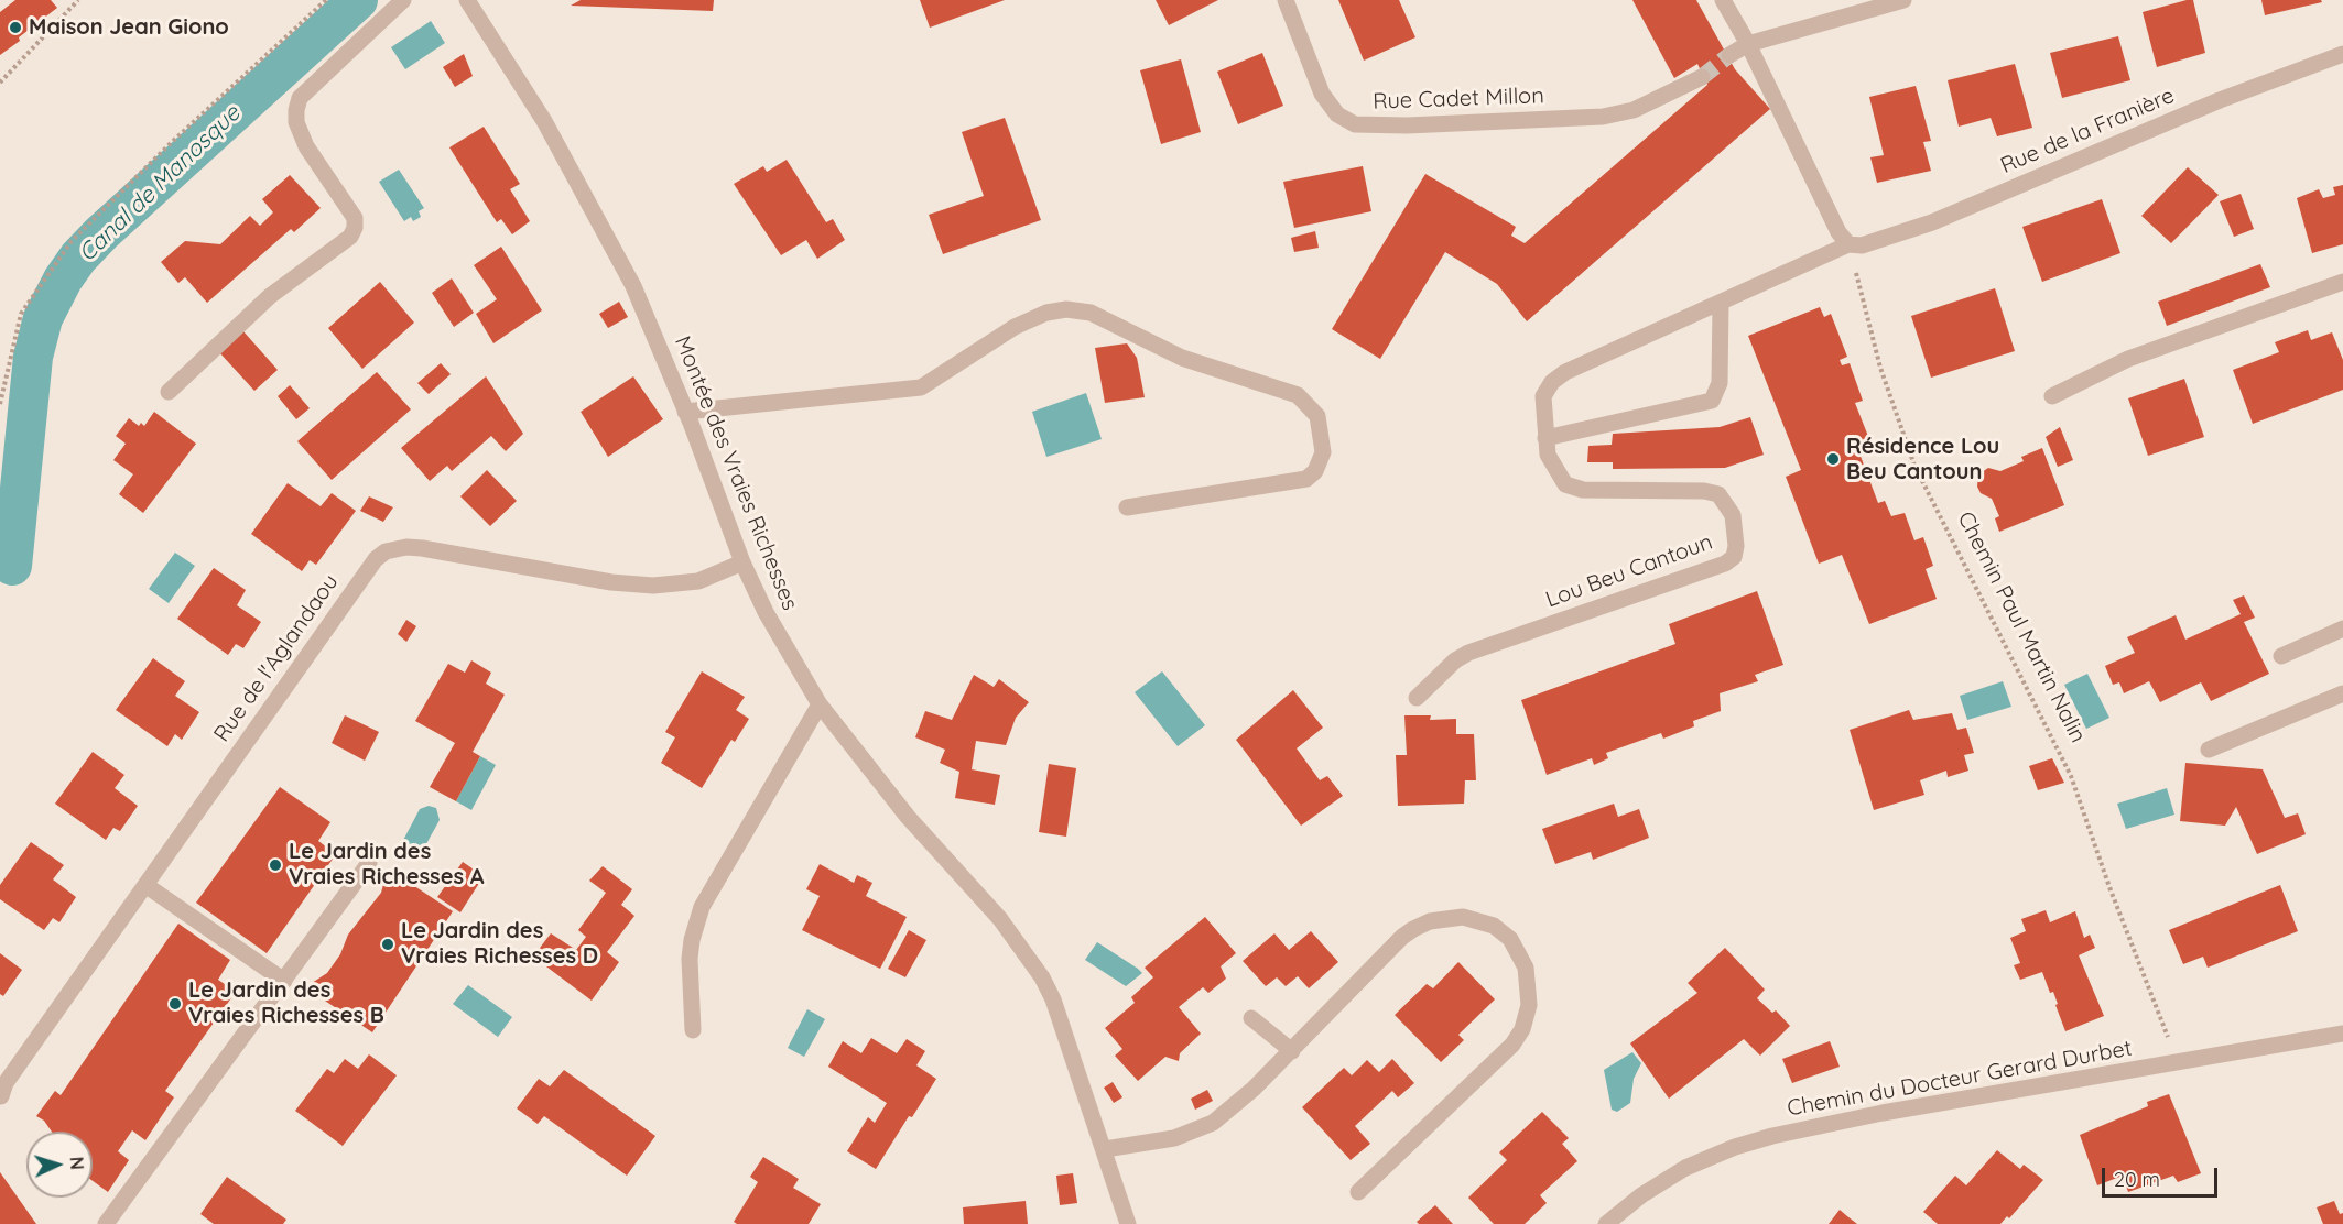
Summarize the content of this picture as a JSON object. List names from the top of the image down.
{
  "streets": {
    "street": [
      "Rue Cadet Millon",
      "Rue de la Franière",
      "Montée des Vraies Richesses",
      "Lou Beu Cantoun",
      "Rue de l'Aglandaou",
      "Chemin du Docteur Gerard Durbet"
    ],
    "path": ["Chemin Paul Martin Nalin"]
  },
  "crossings": [
    ["Rue de la Franière", "Lou Beu Cantoun"],
    ["Rue de la Franière", "Chemin Paul Martin Nalin"],
    ["Montée des Vraies Richesses", "Rue de l'Aglandaou"],
    ["Lou Beu Cantoun", "Chemin Paul Martin Nalin"],
    ["Chemin Paul Martin Nalin", "Chemin du Docteur Gerard Durbet"]
  ],
  "water": ["Canal de Manosque"],
  "places": [
    "Maison Jean Giono",
    "Résidence Lou Beu Cantoun",
    "Le Jardin des Vraies Richesses A",
    "Le Jardin des Vraies Richesses D",
    "Le Jardin des Vraies Richesses B"
  ],
  "scale_bar": "20 m",
  "north": "right"
}
